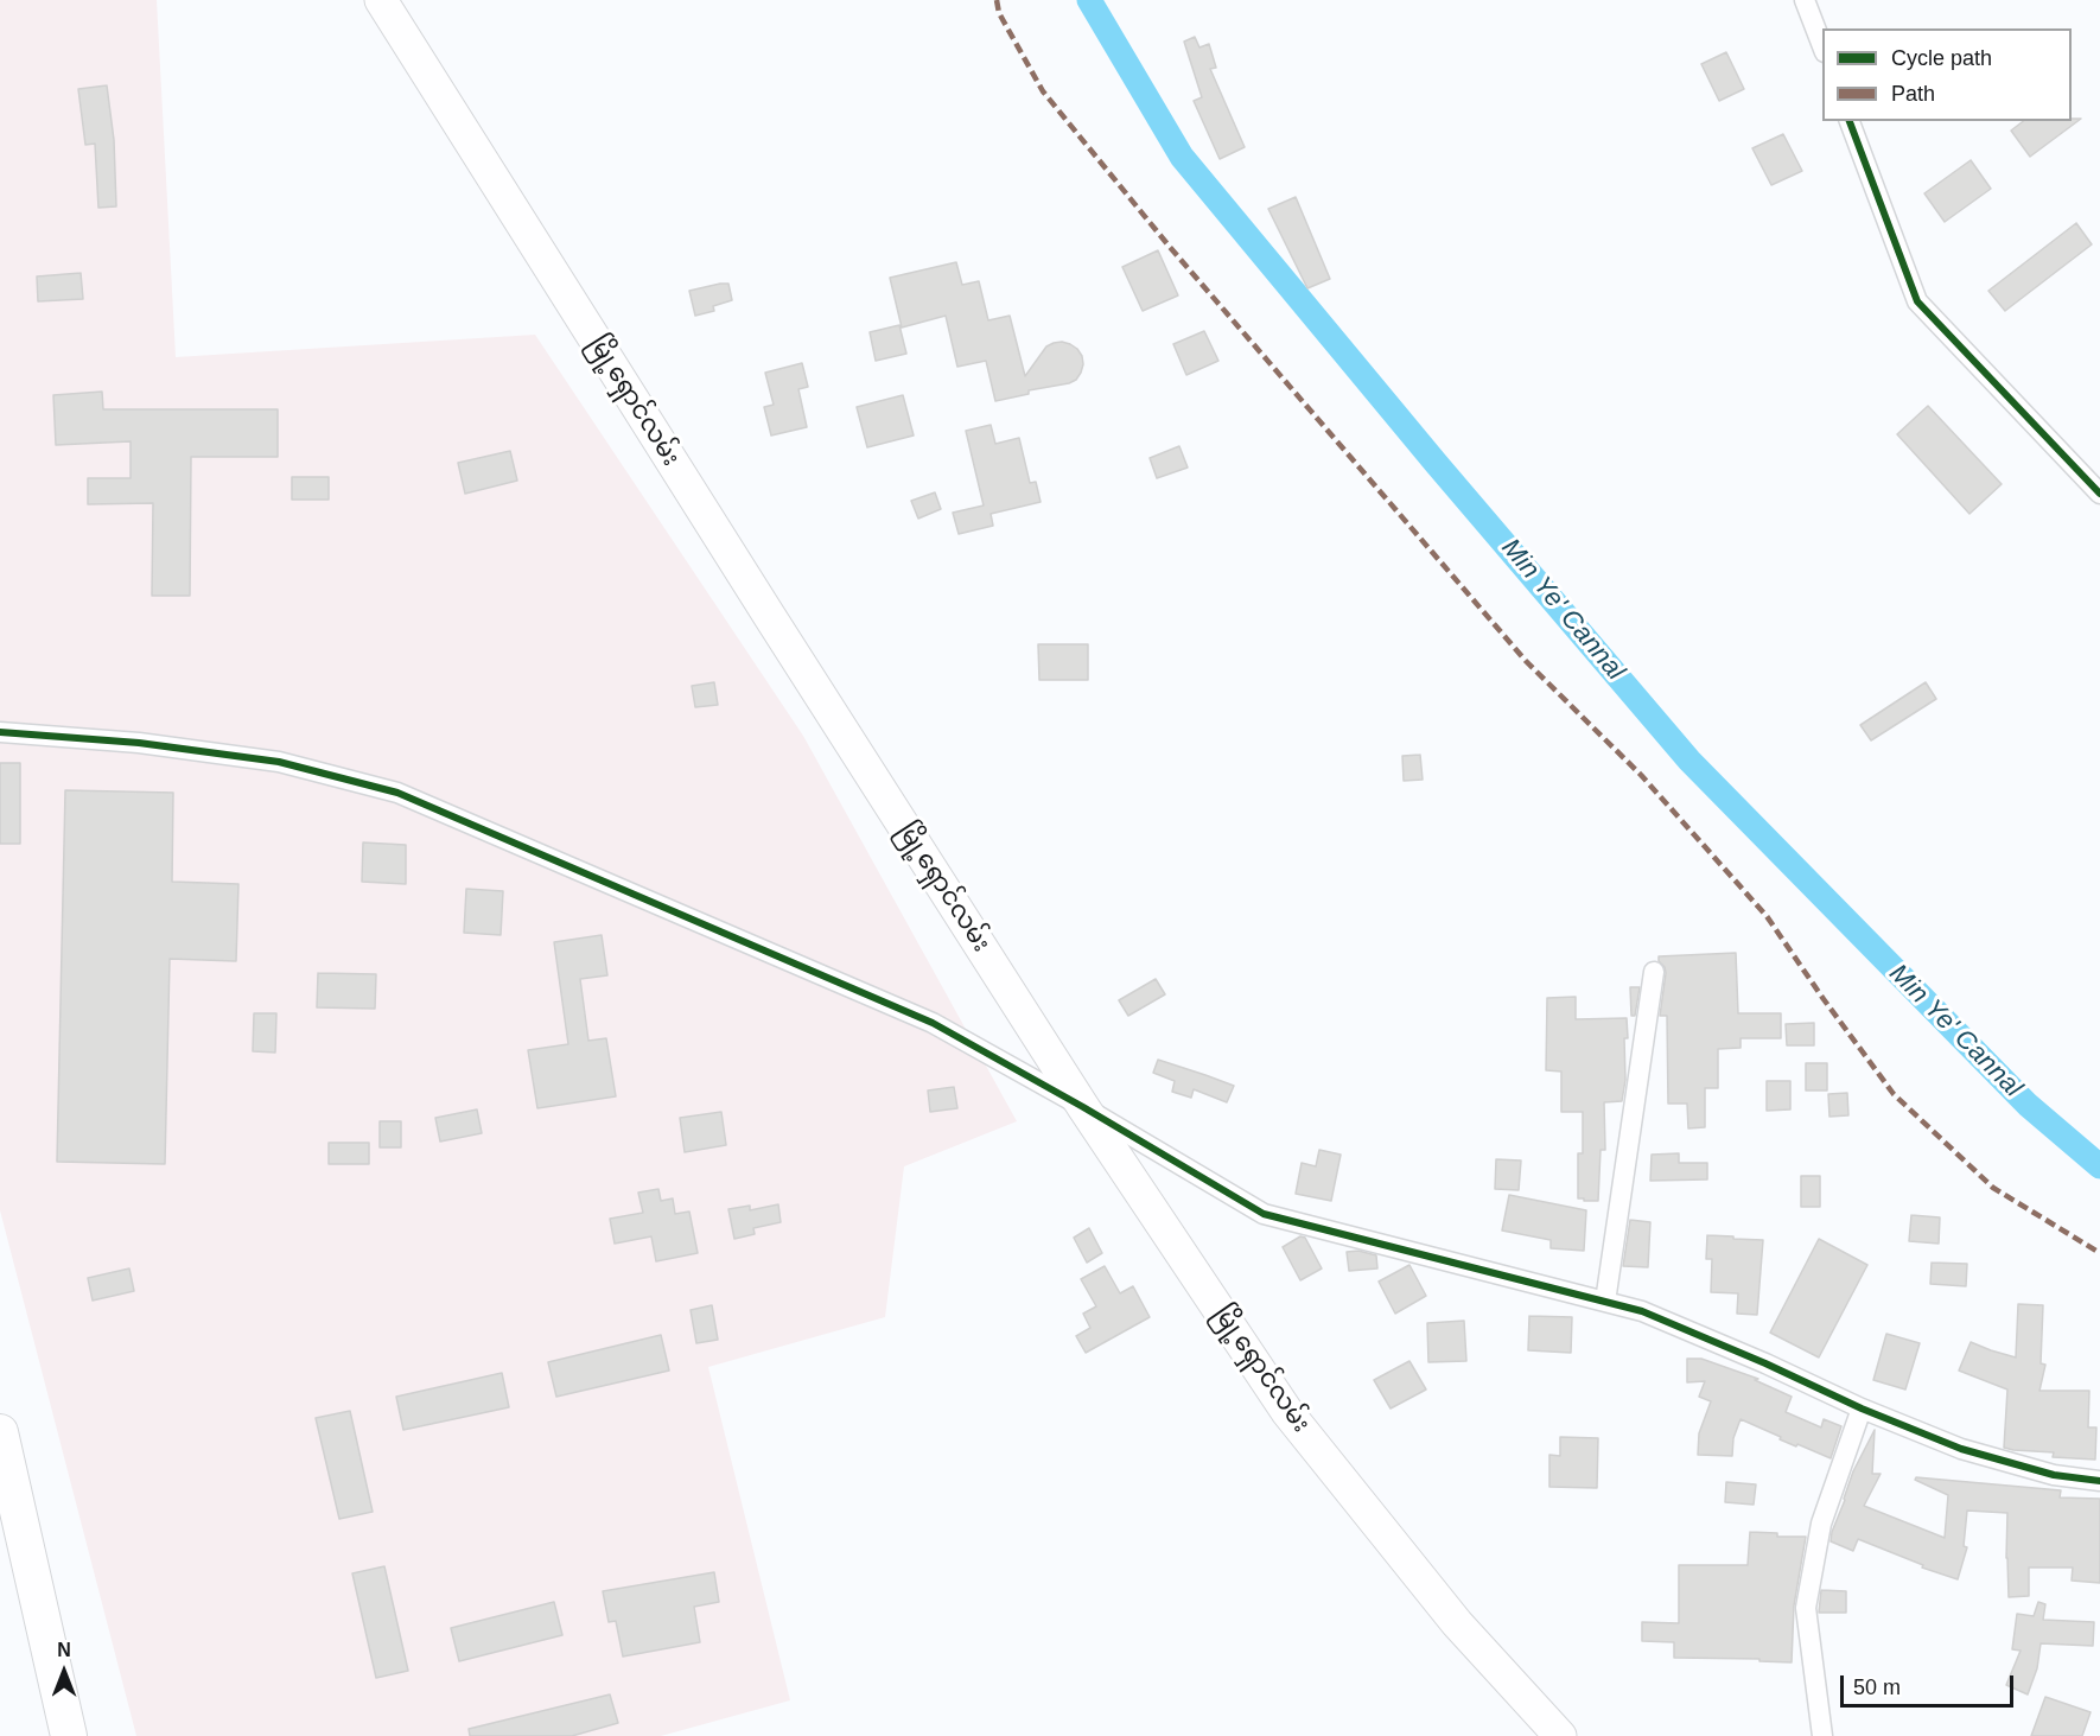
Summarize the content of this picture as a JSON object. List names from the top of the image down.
{
  "streets": {
    "main road": ["မြို့ရှောင်လမ်း"]
  },
  "water": ["Min Ye' Cannal"],
  "legend": ["Cycle path", "Path"],
  "scale_bar": "50 m",
  "north": "top"
}
